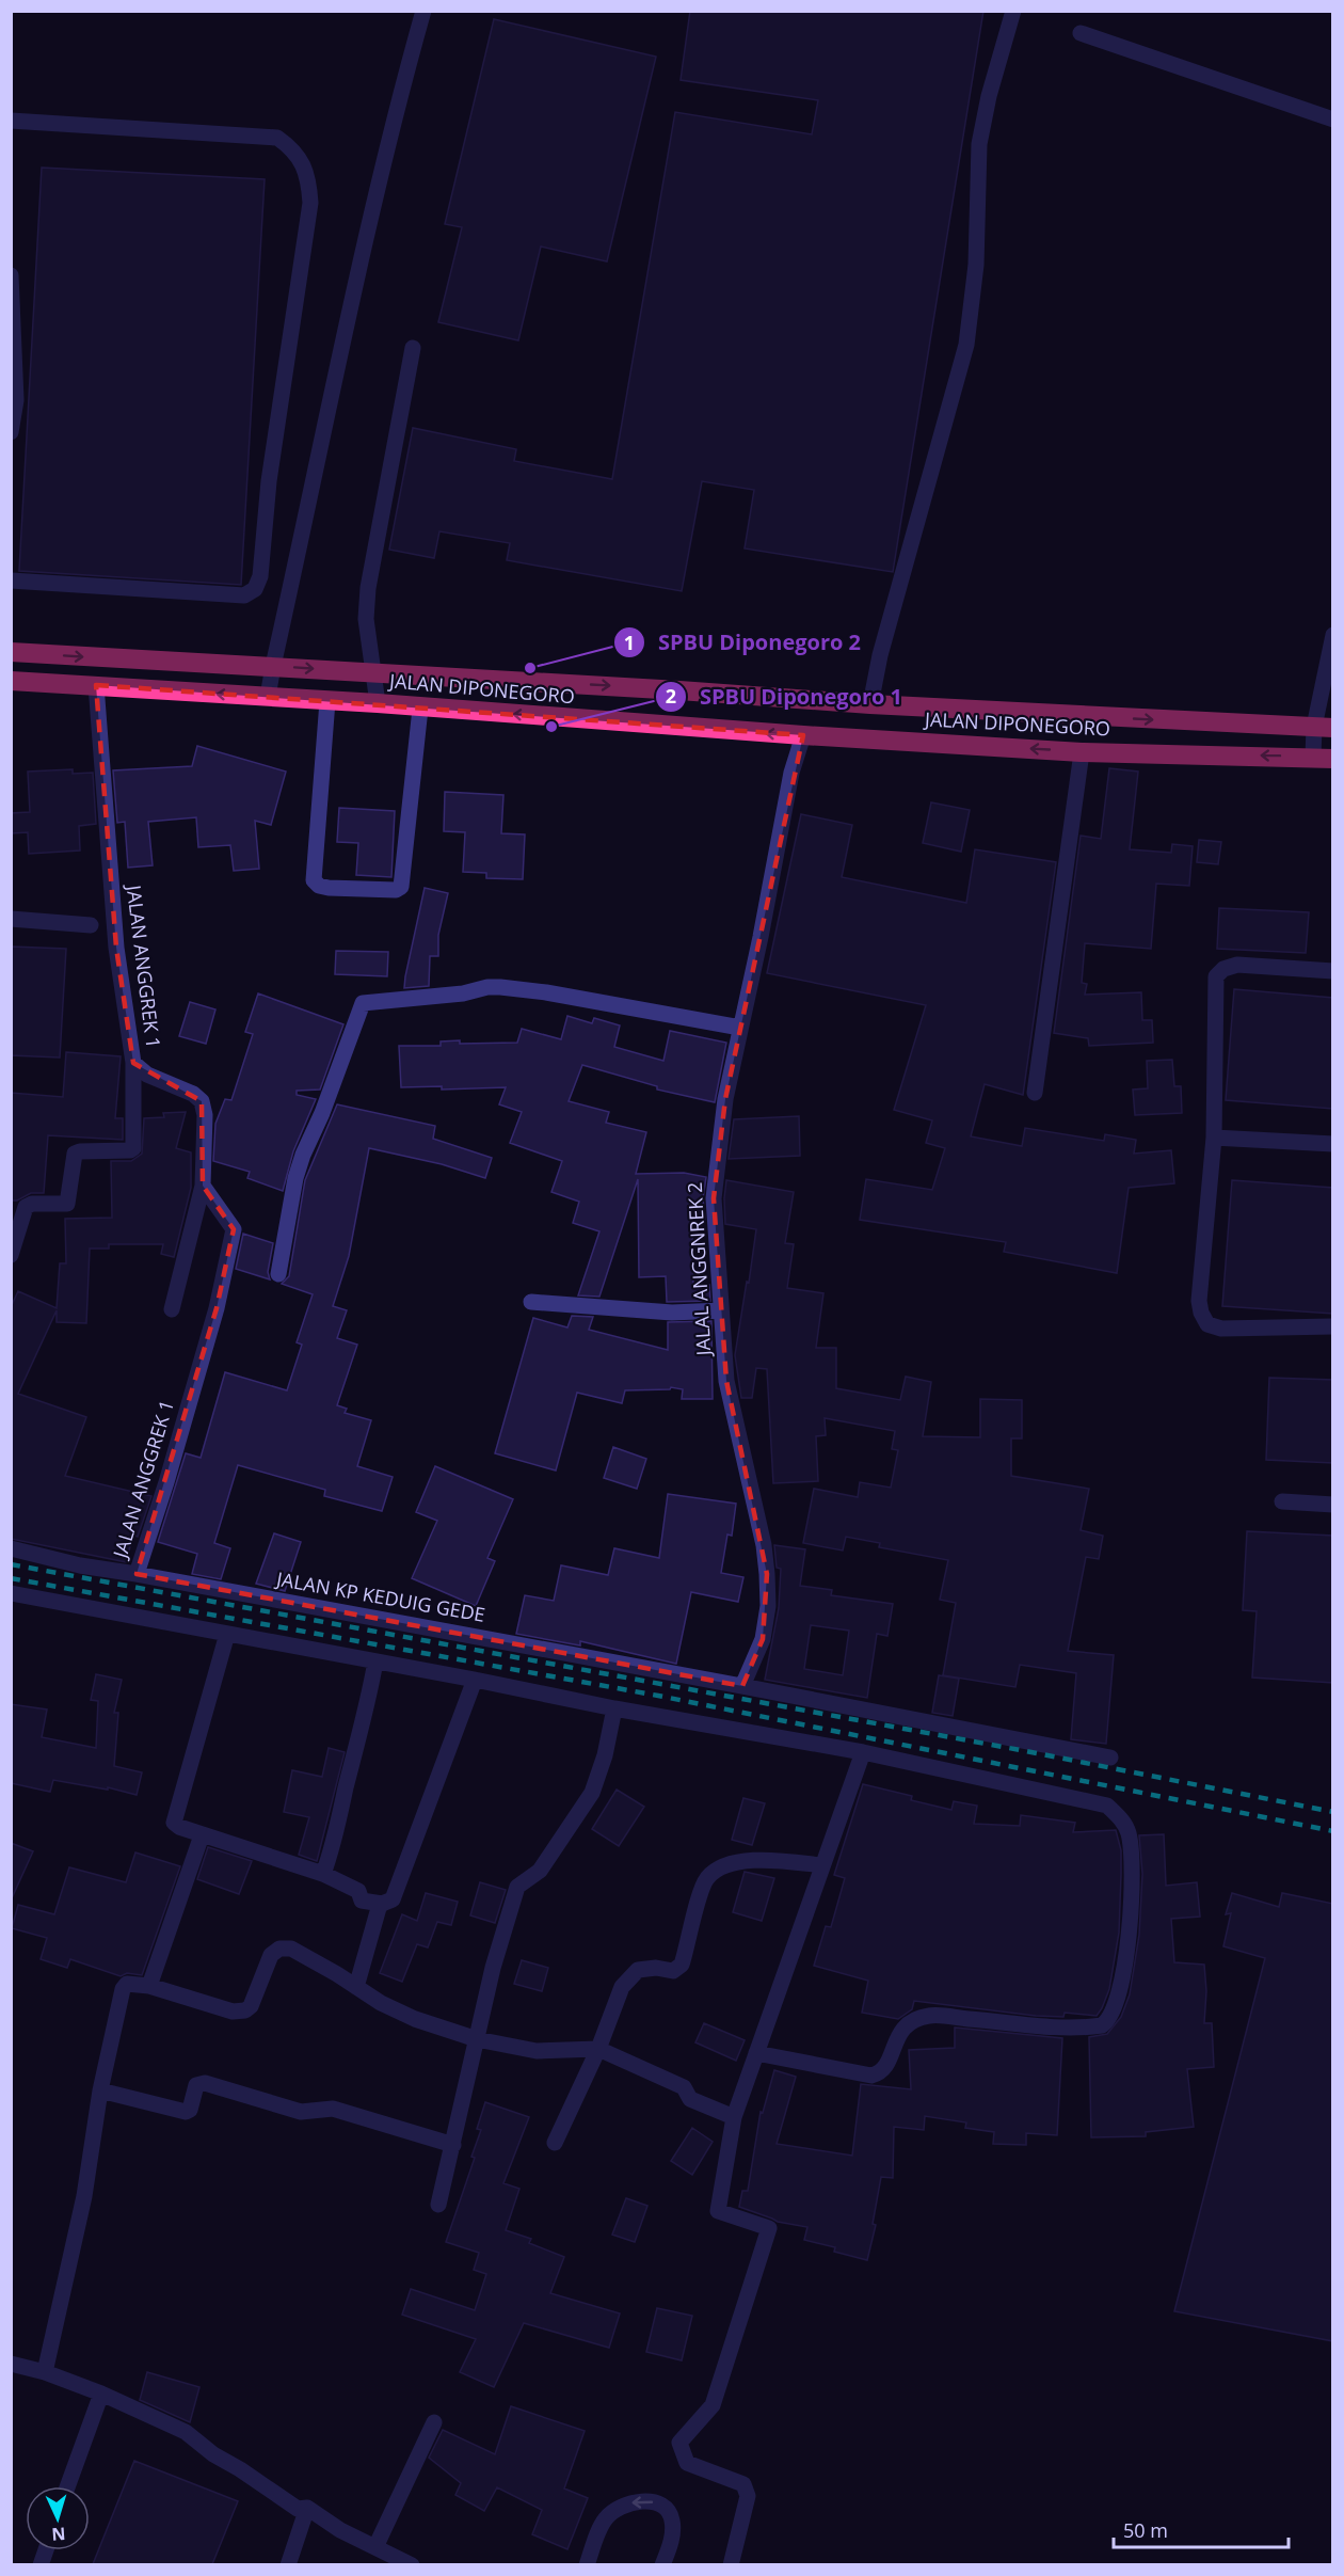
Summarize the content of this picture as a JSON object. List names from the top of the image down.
{
  "streets": {
    "highway": ["JALAN DIPONEGORO"],
    "street": ["JALAN ANGGREK 1", "JALAL ANGGNREK 2", "JALAN KP KEDUIG GEDE"]
  },
  "crossings": [
    ["JALAN DIPONEGORO", "JALAN ANGGREK 1"],
    ["JALAN DIPONEGORO", "JALAL ANGGNREK 2"],
    ["JALAN ANGGREK 1", "JALAN KP KEDUIG GEDE"],
    ["JALAL ANGGNREK 2", "JALAN KP KEDUIG GEDE"]
  ],
  "places": ["SPBU Diponegoro 2", "SPBU Diponegoro 1"],
  "scale_bar": "50 m",
  "north": "bottom"
}
